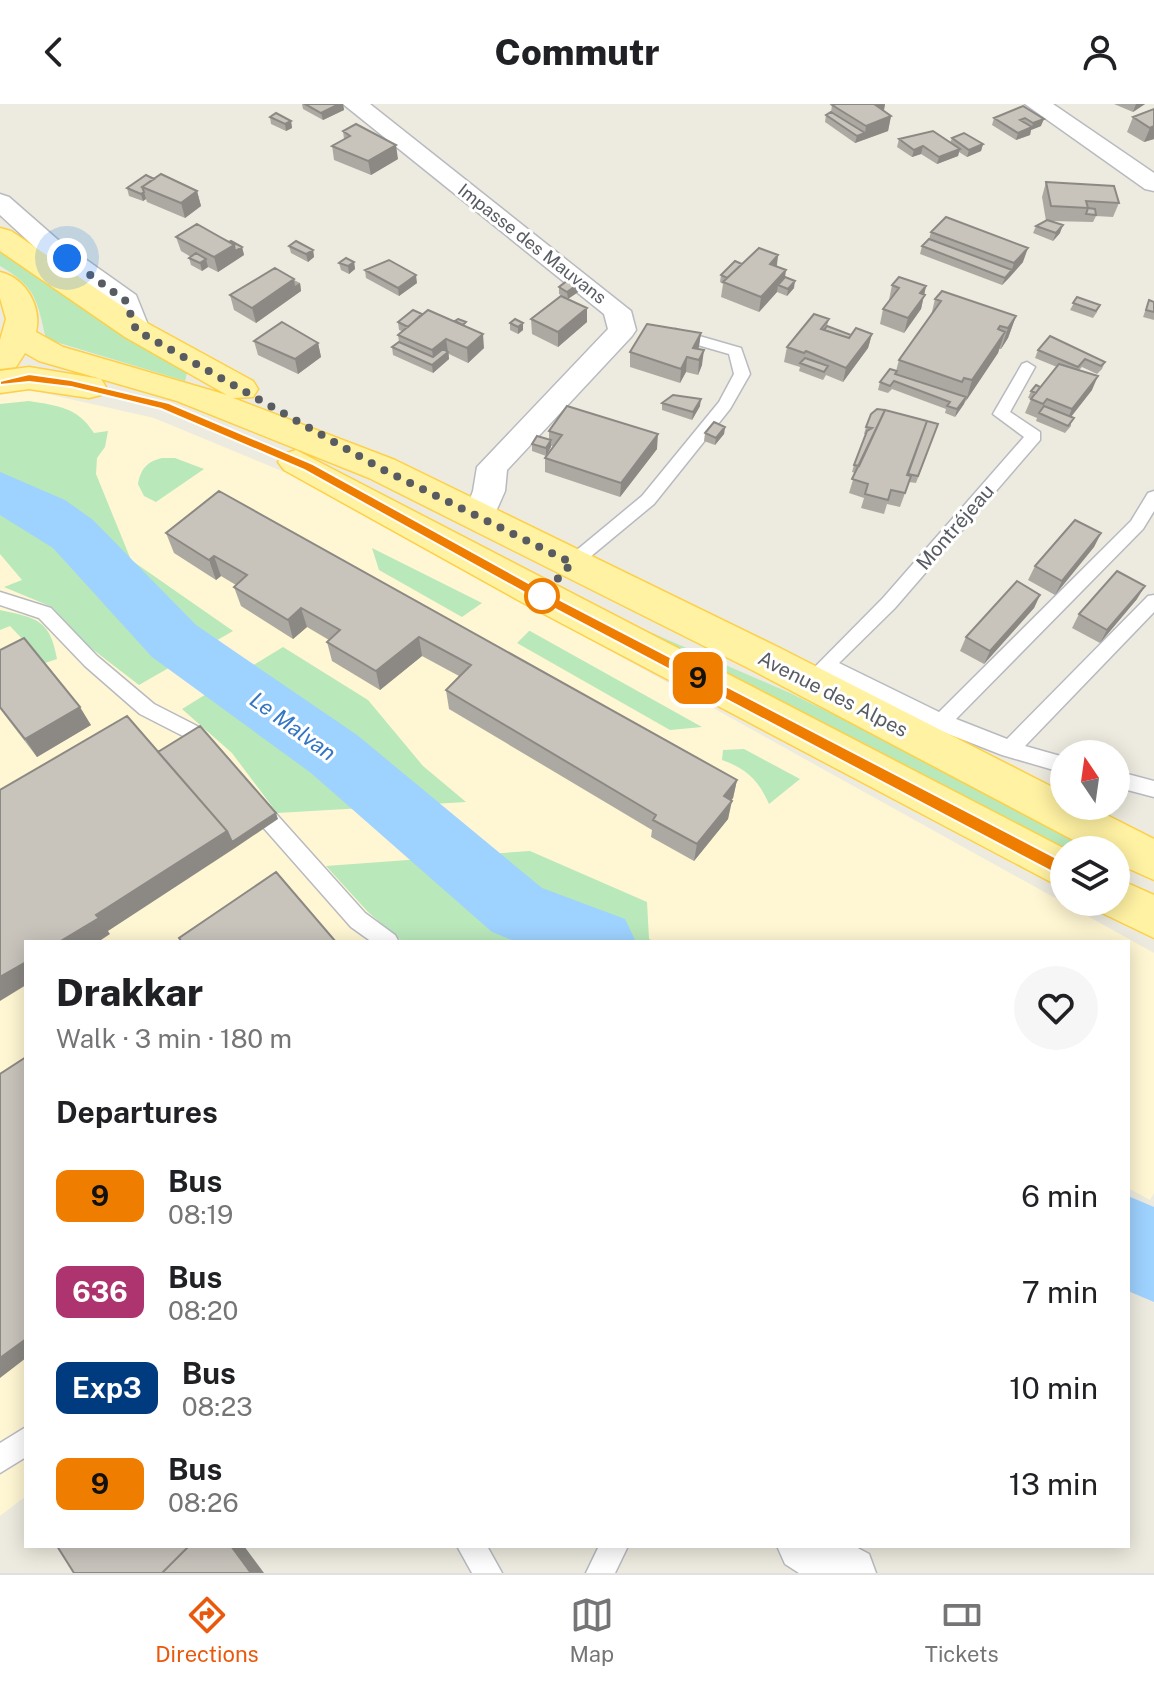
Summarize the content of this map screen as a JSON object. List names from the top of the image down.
{
  "streets": {
    "main road": ["Avenue des Alpes"],
    "street": ["Impasse des Mauvans"],
    "lane": ["Montréjeau"]
  },
  "crossings": [
    ["Impasse des Mauvans", "Avenue des Alpes"],
    ["Montréjeau", "Avenue des Alpes"]
  ],
  "water": ["Le Malvan"],
  "lines": ["bus line 9"],
  "north": "top",
  "page": {
    "header": "Commutr",
    "on_map": "9",
    "heading": [
      ["Drakkar", "Walk · 3 min · 180 m"],
      "Departures"
    ],
    "list": [
      {
        "mark": "9",
        "name": "Bus",
        "note": "08:19",
        "value": "6 min"
      },
      {
        "mark": "636",
        "name": "Bus",
        "note": "08:20",
        "value": "7 min"
      },
      {
        "mark": "Exp3",
        "name": "Bus",
        "note": "08:23",
        "value": "10 min"
      },
      {
        "mark": "9",
        "name": "Bus",
        "note": "08:26",
        "value": "13 min"
      }
    ],
    "tabs": ["Directions", "Map", "Tickets"]
  }
}
